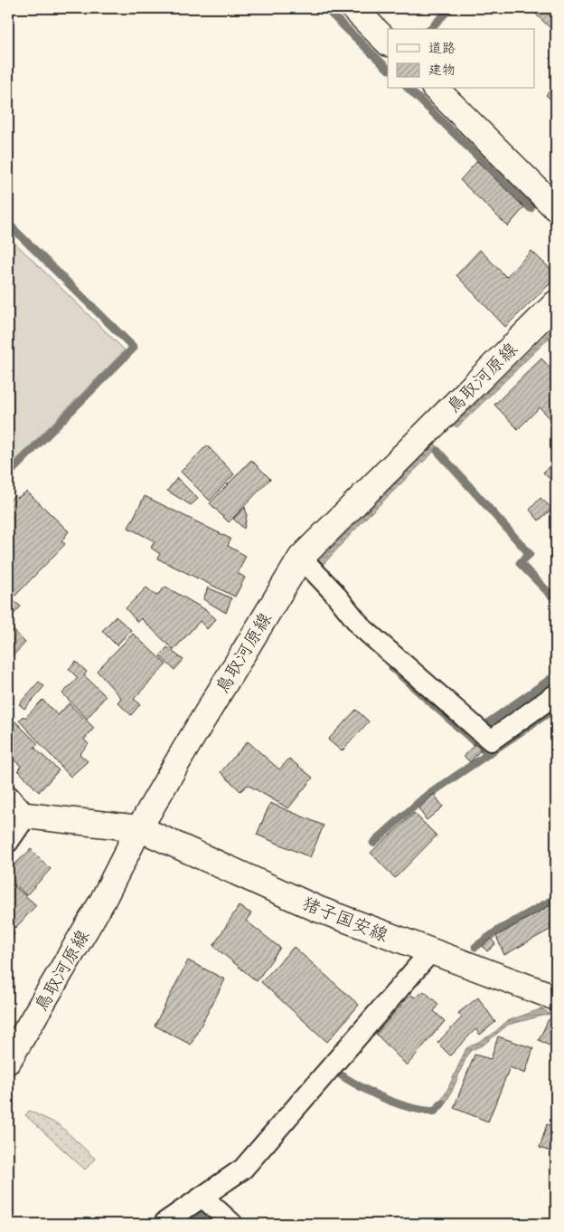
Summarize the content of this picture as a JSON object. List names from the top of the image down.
{
  "streets": {
    "main road": ["鳥取河原線", "猪子国安線"]
  },
  "crossings": [
    ["鳥取河原線", "猪子国安線"]
  ],
  "legend": ["道路", "建物"]
}
